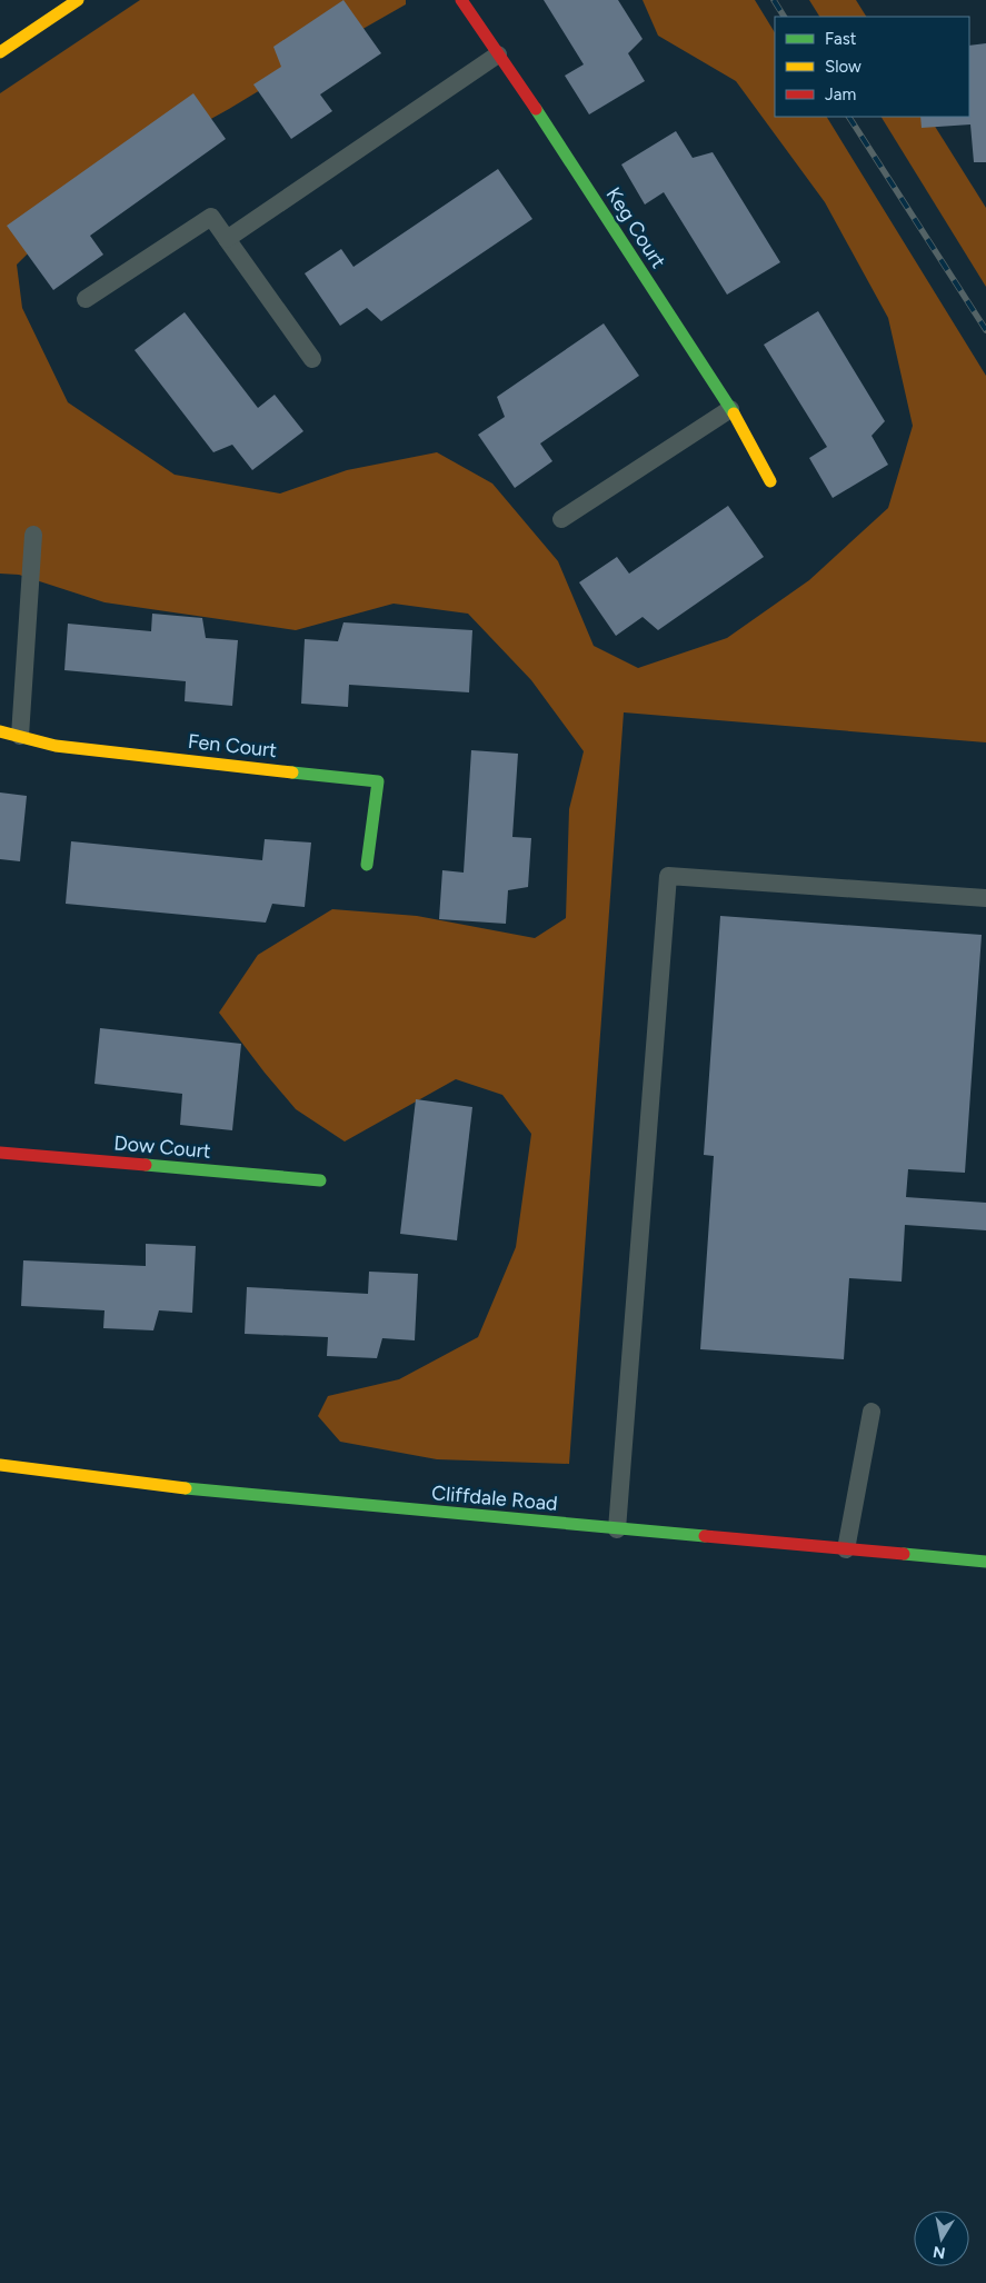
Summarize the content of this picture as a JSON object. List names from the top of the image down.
{
  "streets": {
    "street": [
      "Keg Court",
      "Fen Court",
      "Dow Court",
      "Cliffdale Road"
    ]
  },
  "legend": ["Fast", "Slow", "Jam"],
  "north": "bottom"
}
